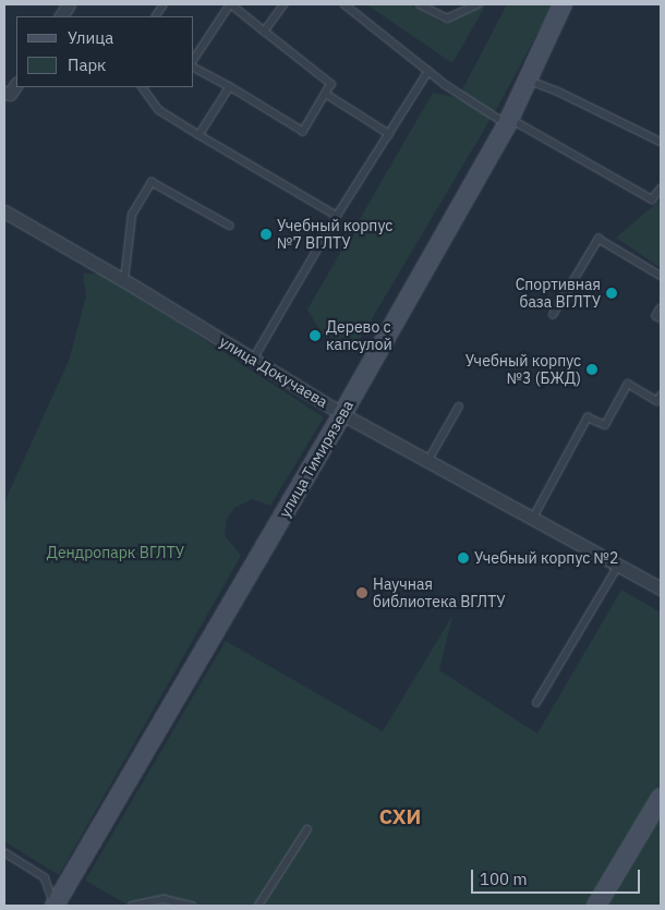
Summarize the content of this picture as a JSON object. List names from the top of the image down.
{
  "streets": {
    "main road": ["улица Тимирязева"],
    "street": ["улица Докучаева"]
  },
  "crossings": [
    ["улица Докучаева", "улица Тимирязева"]
  ],
  "districts": ["СХИ"],
  "parks": ["Дендропарк ВГЛТУ"],
  "places": [
    "Учебный корпус №7 ВГЛТУ",
    "Спортивная база ВГЛТУ",
    "Дерево с капсулой",
    "Учебный корпус №3 (БЖД)",
    "Учебный корпус №2",
    "Научная библиотека ВГЛТУ"
  ],
  "legend": ["Улица", "Парк"],
  "scale_bar": "100 m"
}
